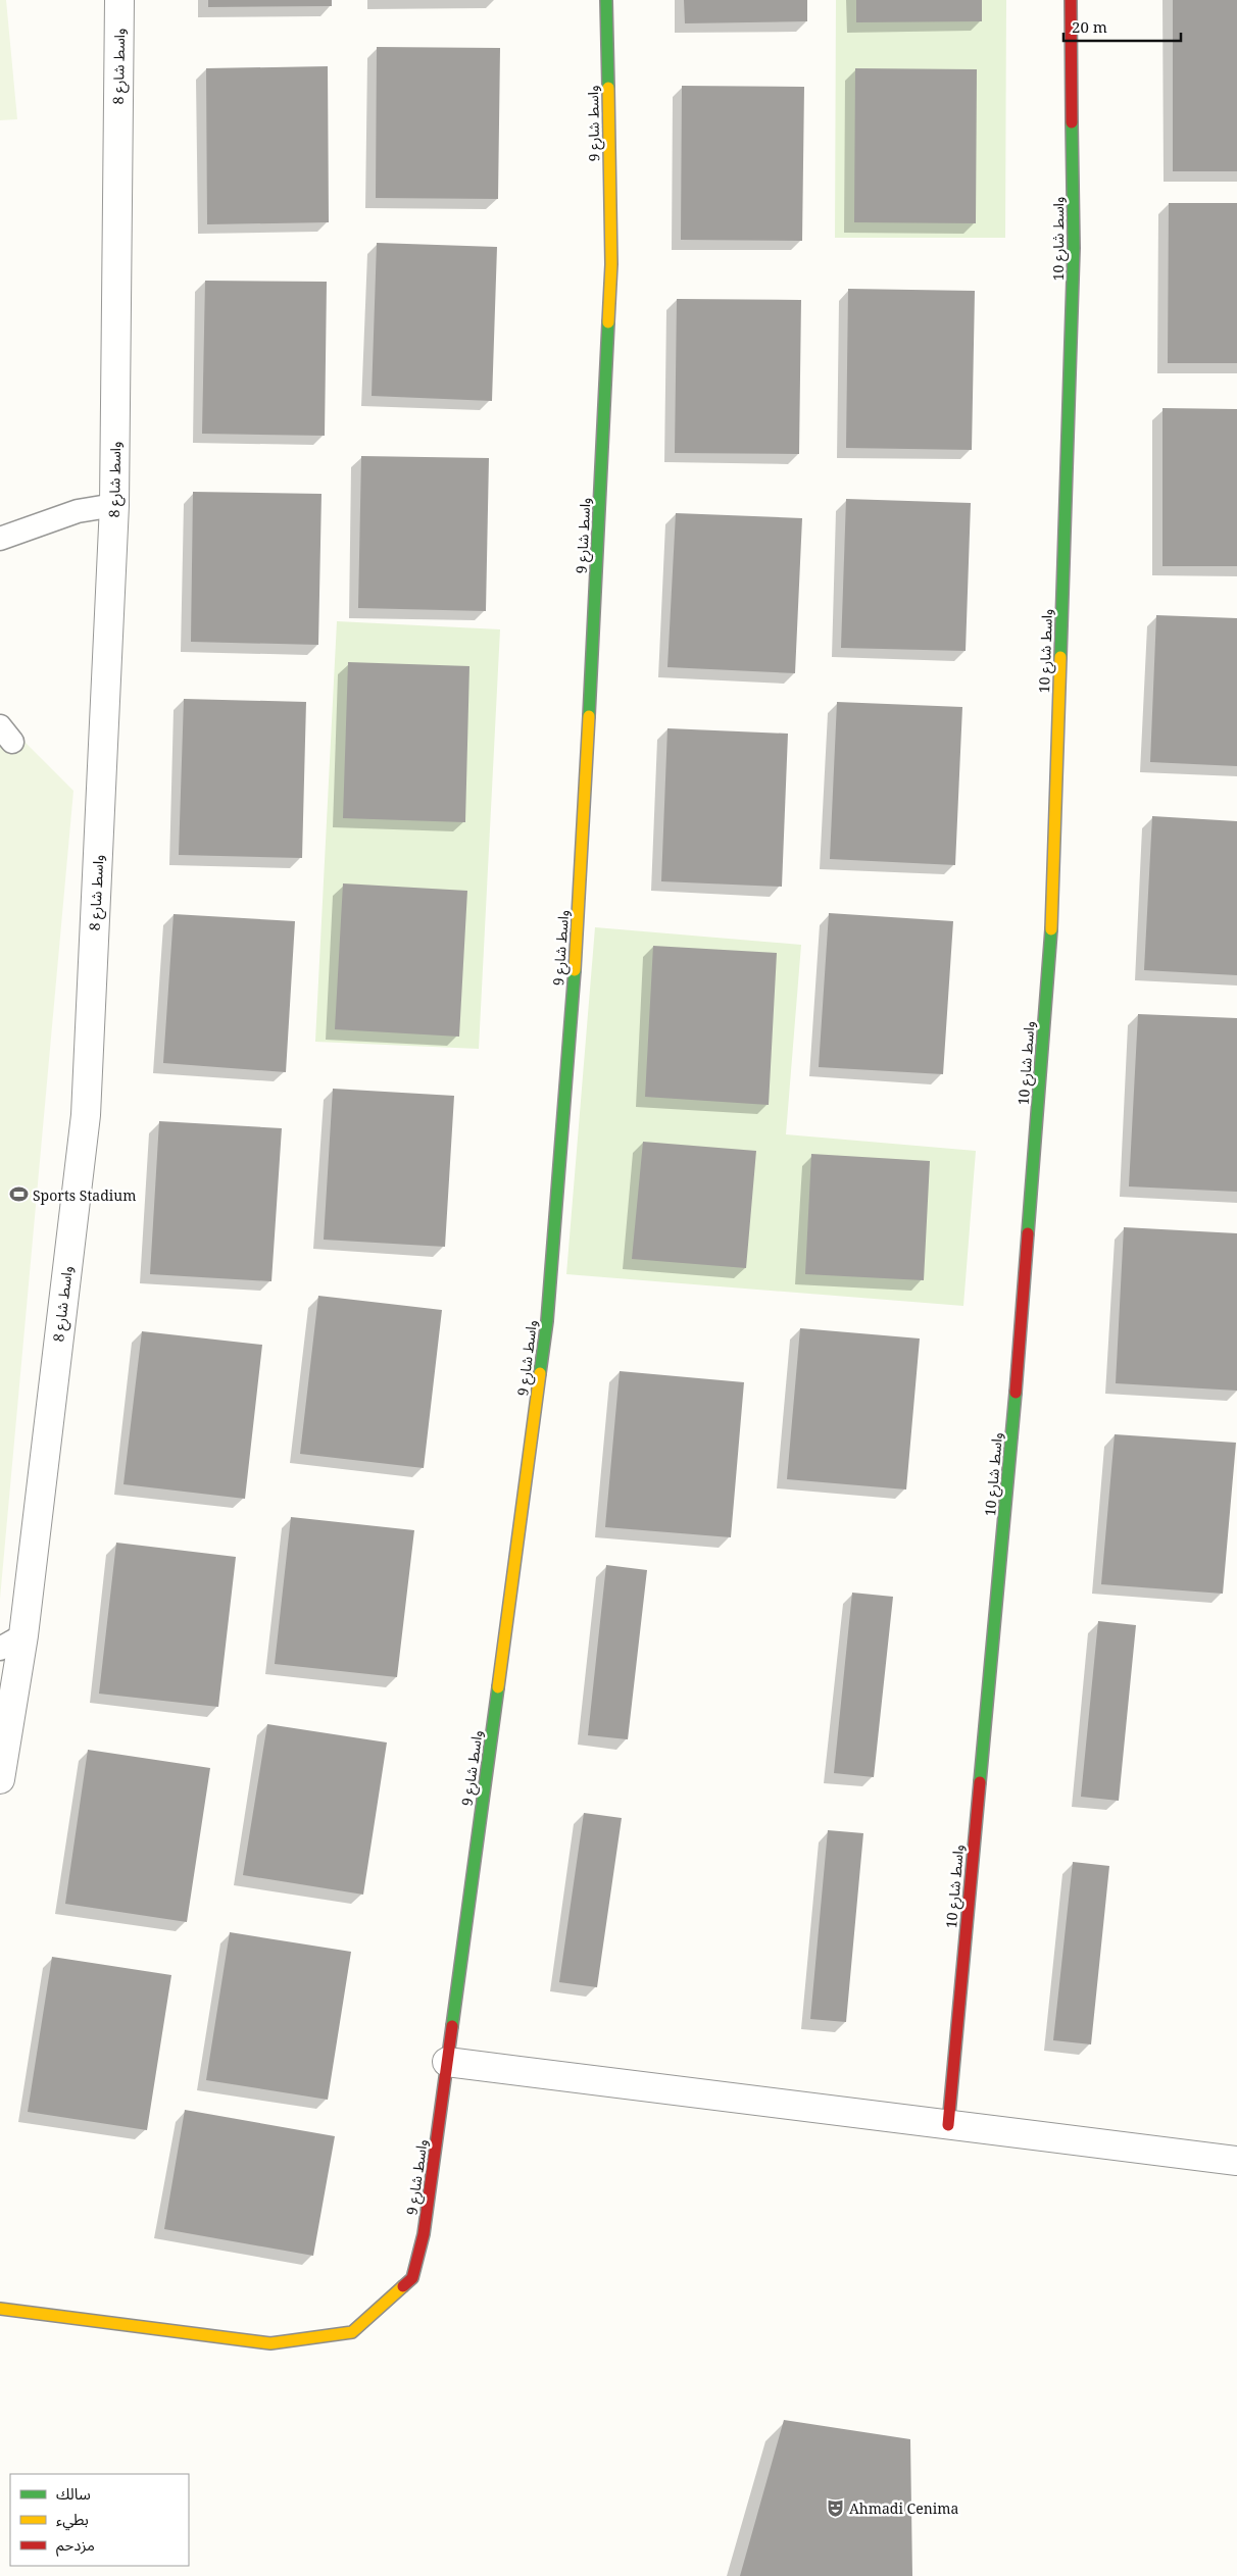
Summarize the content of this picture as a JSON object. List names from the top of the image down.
{
  "streets": {
    "street": ["واسط شارع 8", "واسط شارع 9", "واسط شارع 10"]
  },
  "places": {
    "sports": ["Sports Stadium"],
    "theatre": ["Ahmadi Cenima"]
  },
  "legend": ["سالك", "بطيء", "مزدحم"],
  "scale_bar": "20 m"
}
